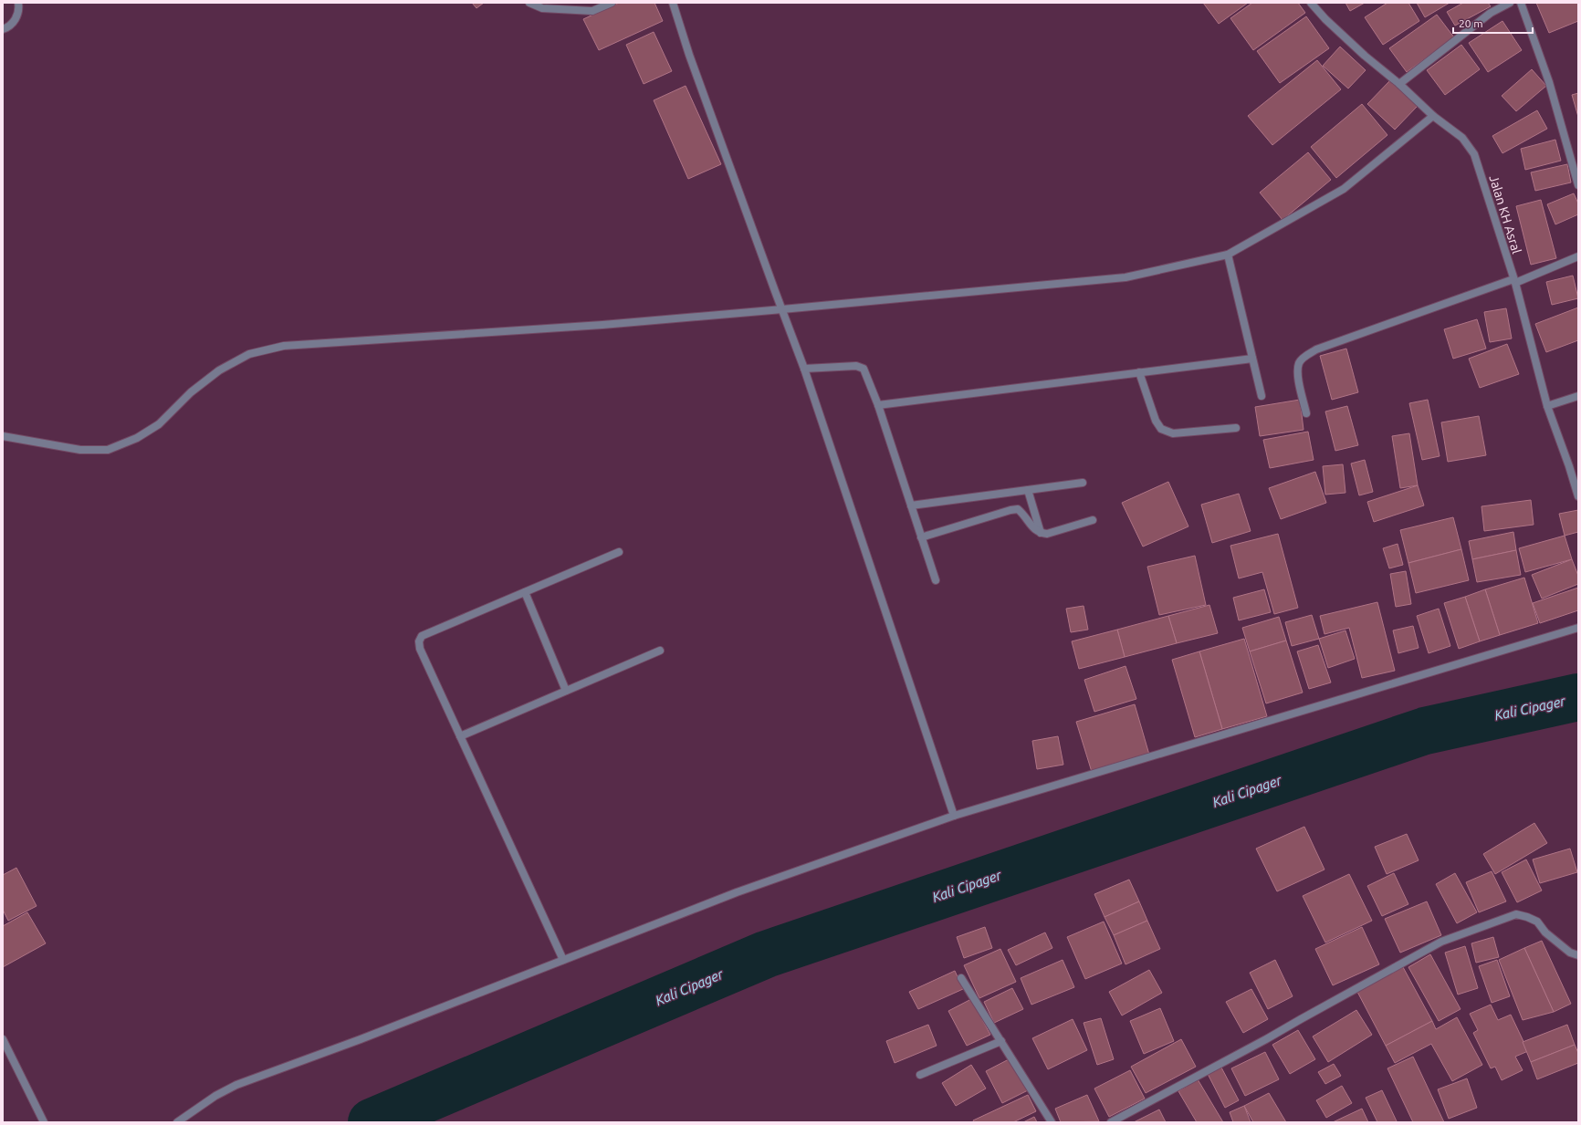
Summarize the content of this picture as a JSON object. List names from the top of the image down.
{
  "streets": {
    "street": ["Jalan KH Asral"]
  },
  "water": ["Kali Cipager"],
  "scale_bar": "20 m"
}
